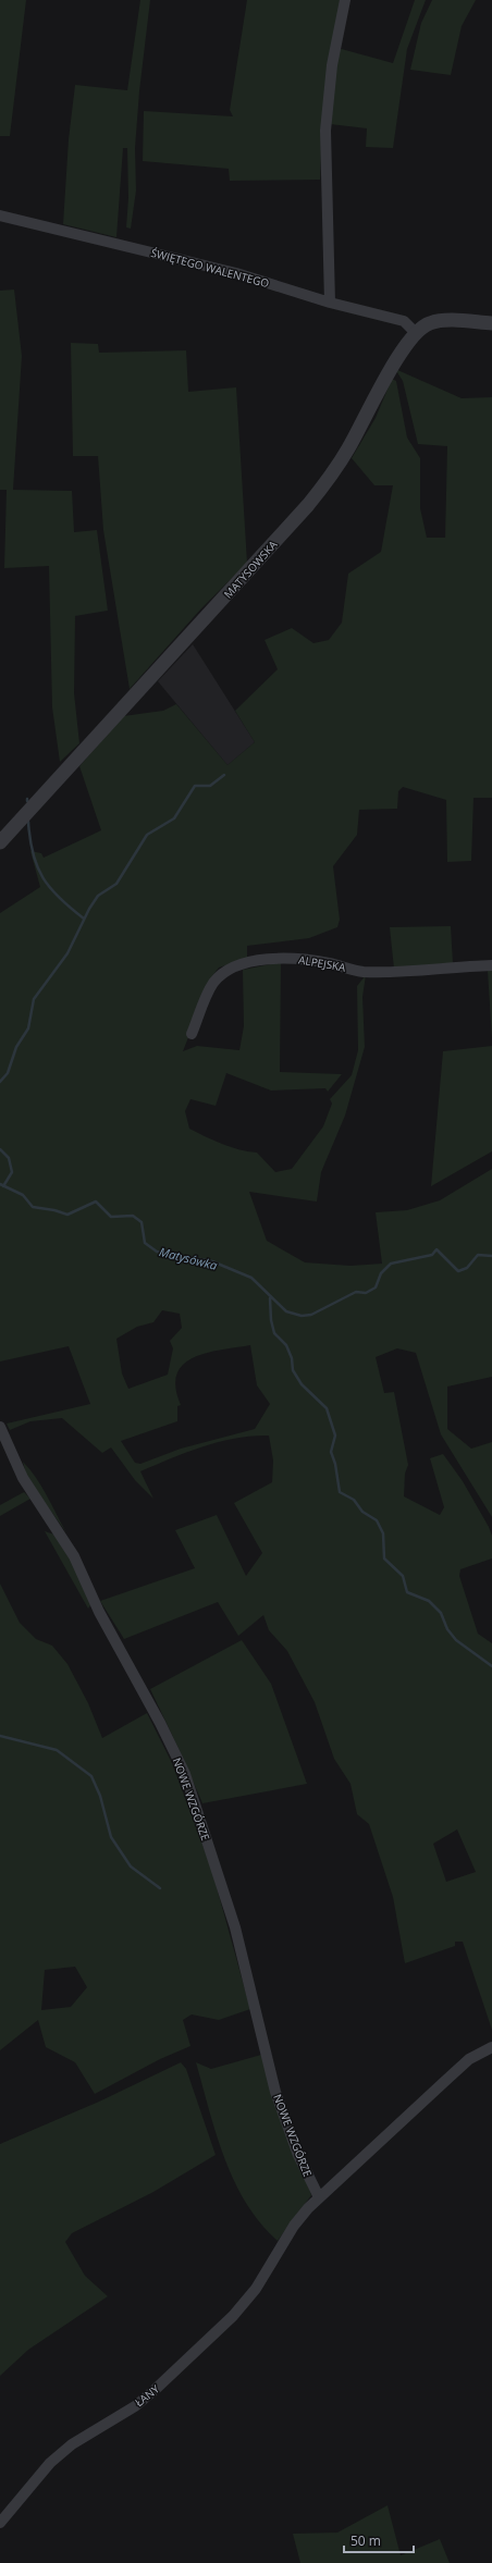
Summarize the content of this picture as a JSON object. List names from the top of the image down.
{
  "streets": {
    "street": [
      "ŚWIĘTEGO WALENTEGO",
      "MATYSOWSKA",
      "ALPEJSKA",
      "NOWE WZGÓRZE",
      "ŁANY"
    ]
  },
  "crossings": [
    ["ŚWIĘTEGO WALENTEGO", "MATYSOWSKA"],
    ["NOWE WZGÓRZE", "ŁANY"]
  ],
  "water": ["Matysówka"],
  "scale_bar": "50 m"
}
